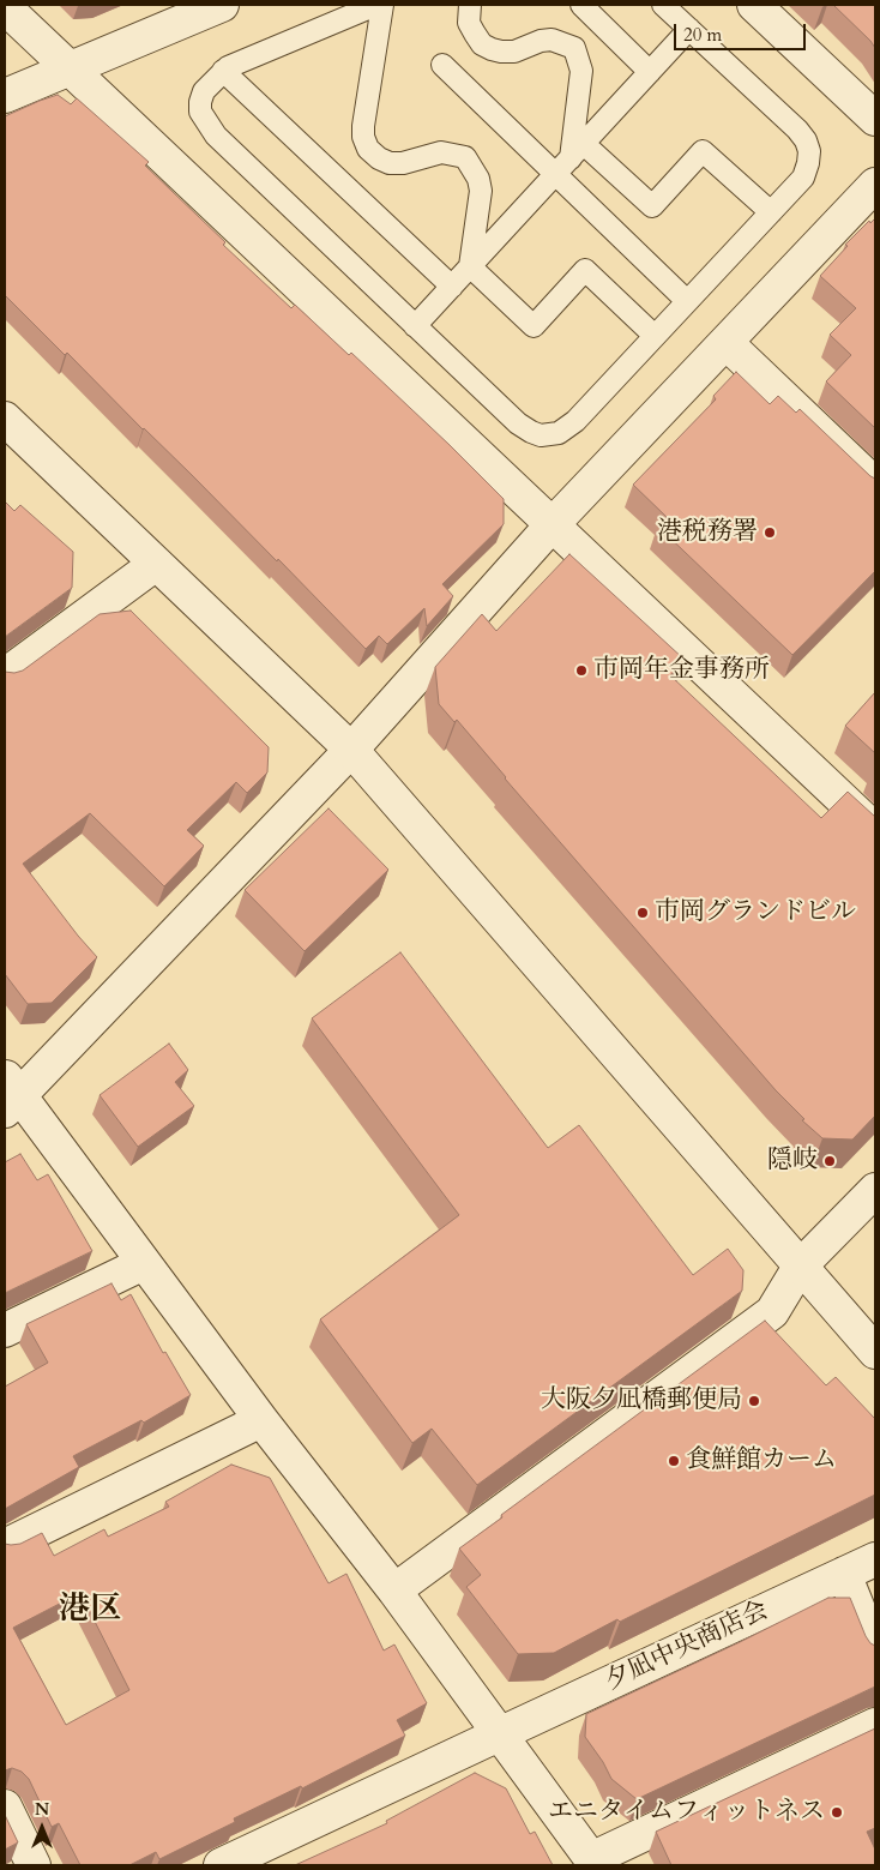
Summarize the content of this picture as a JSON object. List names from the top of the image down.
{
  "streets": {
    "street": ["夕凪中央商店会"]
  },
  "districts": ["港区"],
  "places": [
    "港税務署",
    "市岡年金事務所",
    "市岡グランドビル",
    "隠岐",
    "大阪夕凪橋郵便局",
    "食鮮館カーム",
    "エニタイムフィットネス"
  ],
  "scale_bar": "20 m",
  "north": "top"
}
